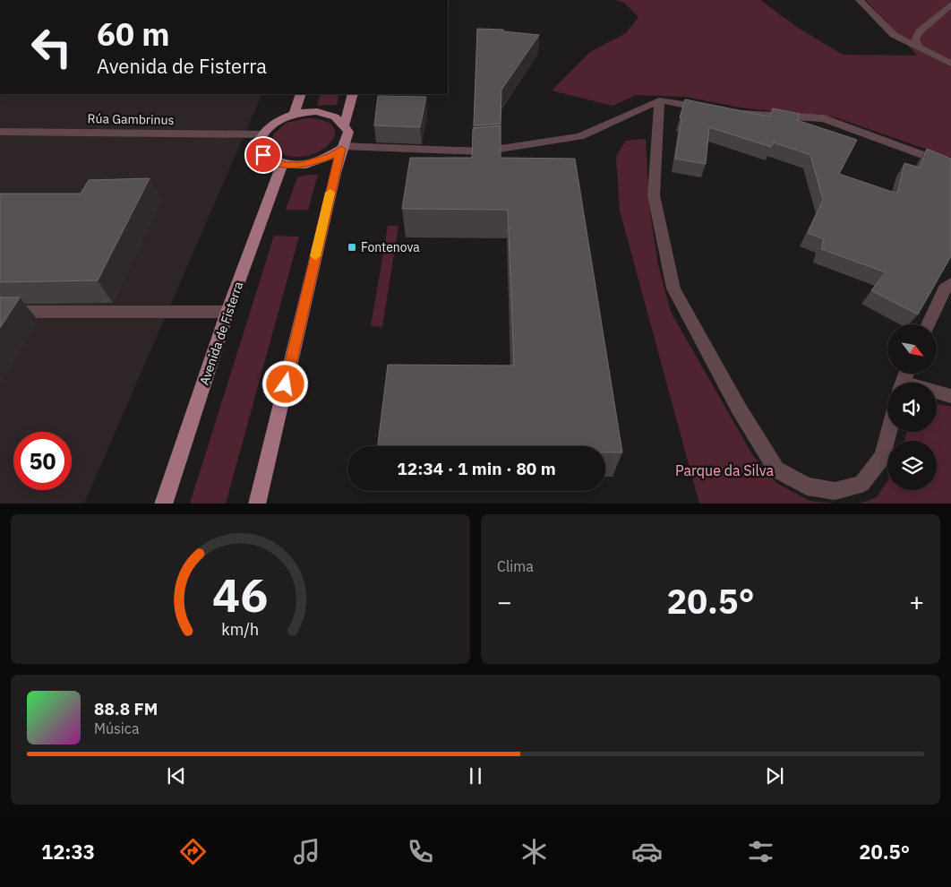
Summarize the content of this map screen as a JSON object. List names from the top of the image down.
{
  "streets": {
    "main road": ["Avenida de Fisterra"],
    "street": ["Rúa Gambrinus"]
  },
  "crossings": [
    ["Rúa Gambrinus", "Avenida de Fisterra"]
  ],
  "parks": ["Parque da Silva"],
  "places": {
    "transit": ["Fontenova"]
  },
  "north": "bottom right",
  "page": {
    "turn": ["60 m", "Avenida de Fisterra"],
    "limit": "50",
    "trip": "12:34 · 1 min · 80 m",
    "tile": "Clima",
    "heat": ["−", "20.5°", "+"],
    "song": ["88.8 FM", "Música"],
    "tabs": ["12:33", "20.5°"],
    "gauge": ["46", "km/h"]
  }
}
